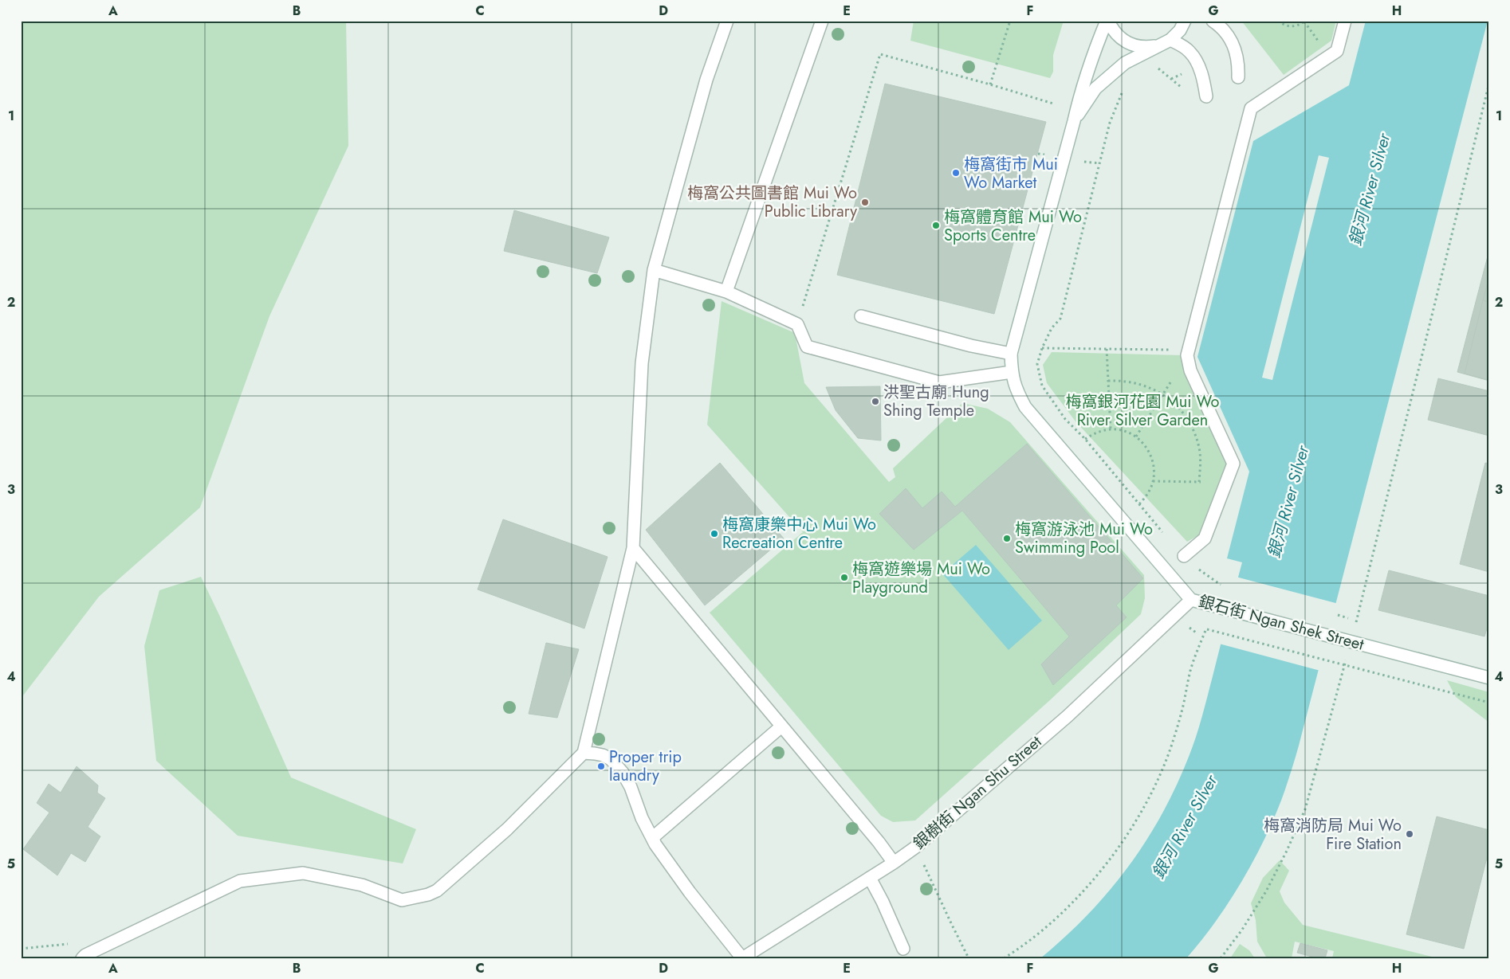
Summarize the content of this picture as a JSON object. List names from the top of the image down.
{
  "streets": {
    "street": ["銀石街 Ngan Shek Street", "銀樹街 Ngan Shu Street"]
  },
  "crossings": [
    ["銀石街 Ngan Shek Street", "銀樹街 Ngan Shu Street"]
  ],
  "water": ["銀河 River Silver"],
  "parks": ["梅窩銀河花園 Mui Wo River Silver Garden"],
  "places": [
    "梅窩街市 Mui Wo Market",
    "梅窩公共圖書館 Mui Wo Public Library",
    "梅窩體育館 Mui Wo Sports Centre",
    "洪聖古廟 Hung Shing Temple",
    "梅窩康樂中心 Mui Wo Recreation Centre",
    "梅窩游泳池 Mui Wo Swimming Pool",
    "梅窩遊樂場 Mui Wo Playground",
    "Proper trip laundry",
    "梅窩消防局 Mui Wo Fire Station"
  ],
  "grid": {
    "columns": [
      "A",
      "B",
      "C",
      "D",
      "E",
      "F",
      "G",
      "H"
    ],
    "rows": [
      "1",
      "2",
      "3",
      "4",
      "5"
    ]
  }
}
